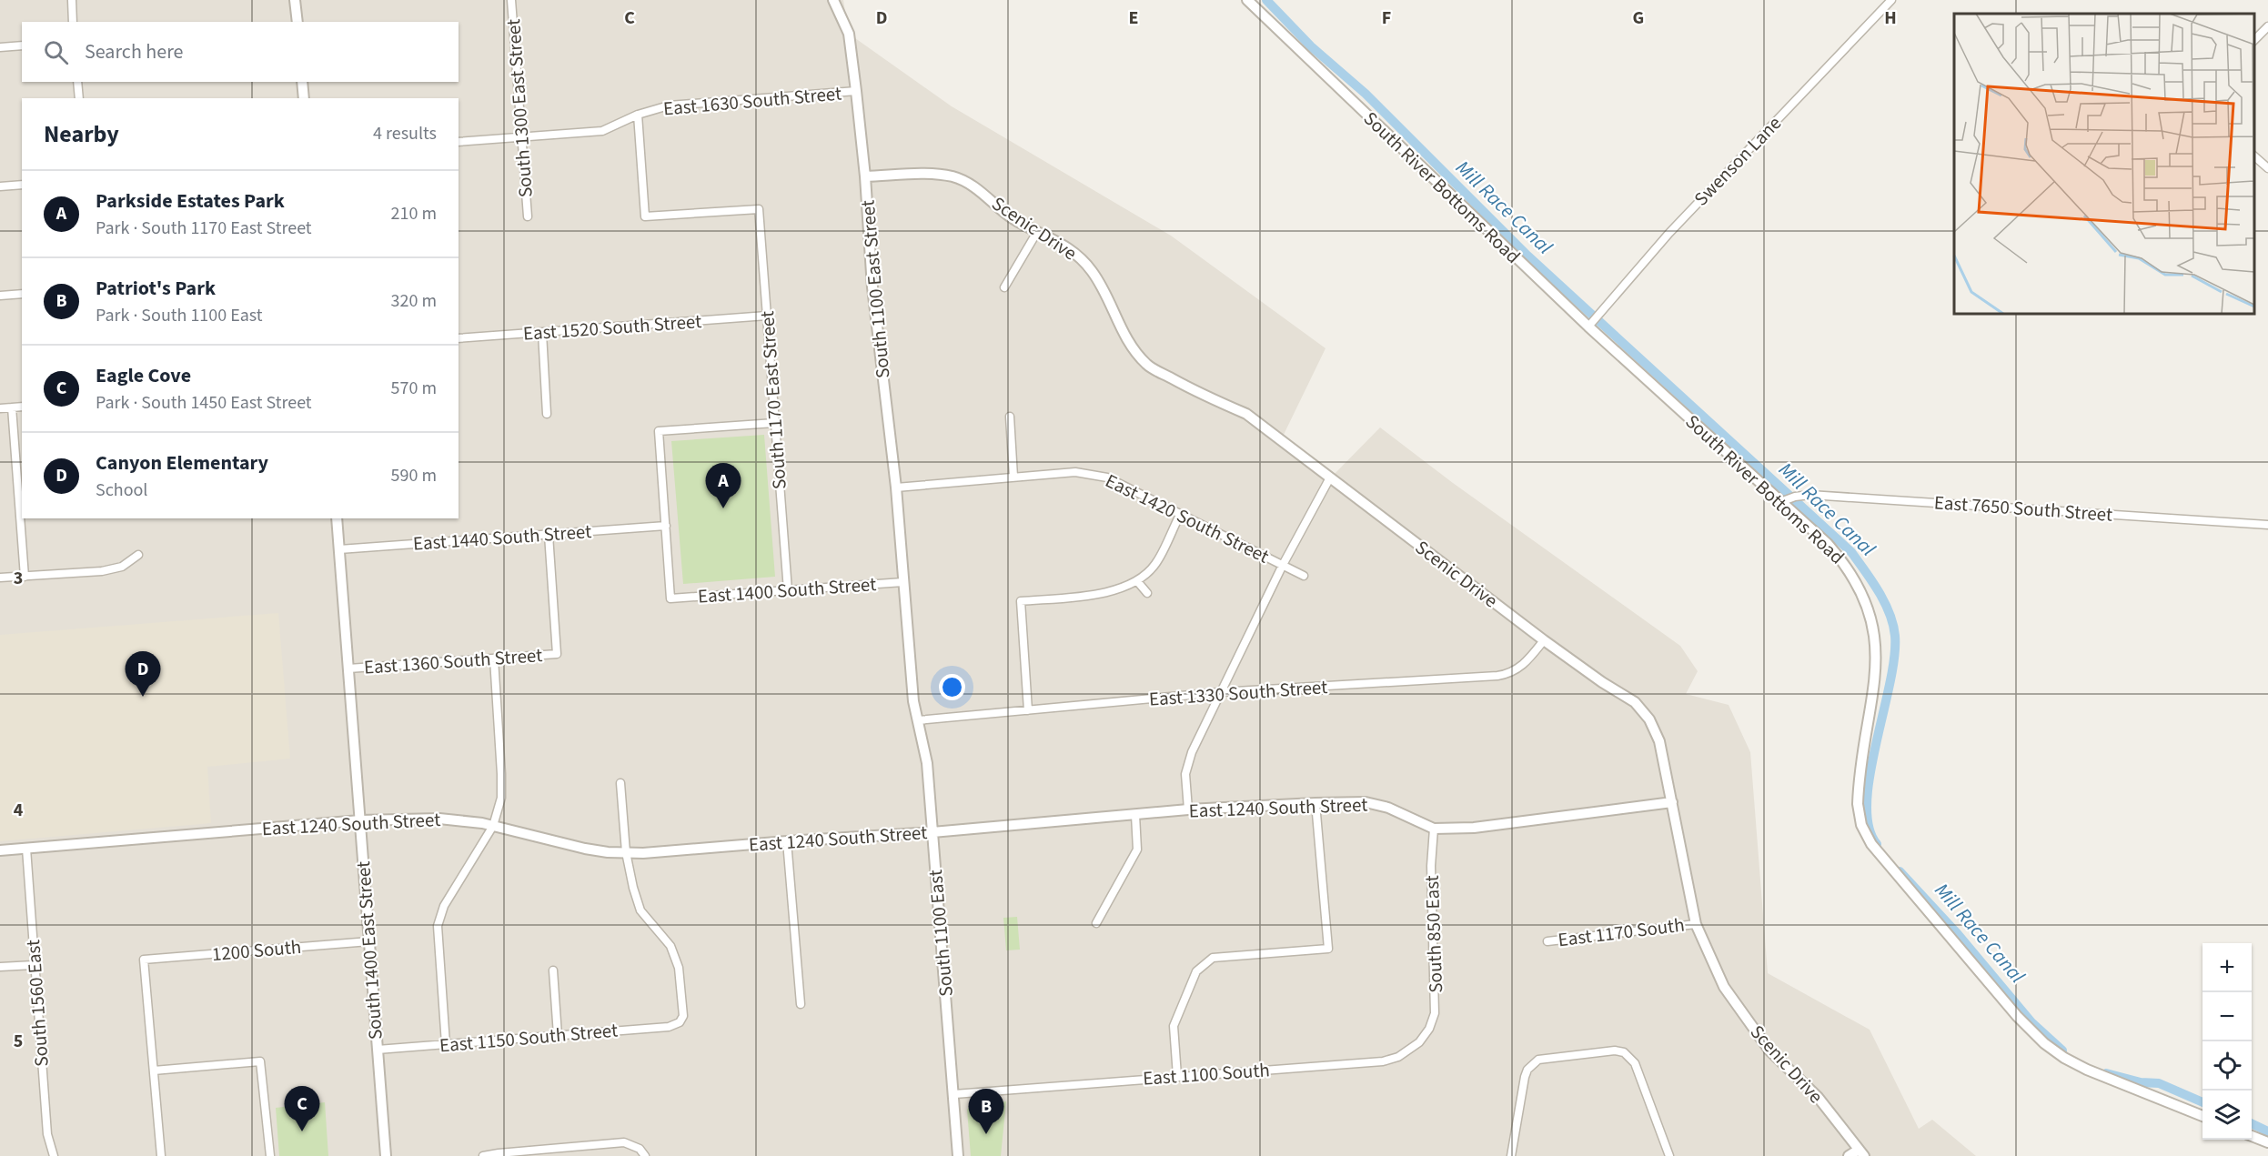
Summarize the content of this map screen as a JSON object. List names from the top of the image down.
{
  "streets": {
    "street": [
      "East 1630 South Street",
      "South 1300 East Street",
      "Swenson Lane",
      "South River Bottoms Road",
      "Scenic Drive",
      "South 1100 East Street",
      "East 1520 South Street",
      "South 1170 East Street",
      "East 7650 South Street",
      "East 1420 South Street",
      "East 1440 South Street",
      "East 1400 South Street",
      "East 1360 South Street",
      "East 1330 South Street",
      "East 1240 South Street",
      "East 1170 South",
      "South 1100 East",
      "South 850 East",
      "1200 South",
      "South 1400 East Street",
      "South 1560 East",
      "East 1150 South Street",
      "East 1100 South"
    ]
  },
  "crossings": [
    ["East 1630 South Street", "South 1300 East Street"],
    ["East 1630 South Street", "South 1100 East Street"],
    ["East 1630 South Street", "South 1170 East Street"],
    ["Swenson Lane", "South River Bottoms Road"],
    ["South River Bottoms Road", "East 7650 South Street"],
    ["Scenic Drive", "South 1100 East Street"],
    ["Scenic Drive", "East 1330 South Street"],
    ["Scenic Drive", "East 1240 South Street"],
    ["Scenic Drive", "East 1170 South"],
    ["South 1100 East Street", "East 1420 South Street"],
    ["South 1100 East Street", "East 1400 South Street"],
    ["South 1100 East Street", "South 1100 East"],
    ["East 1520 South Street", "South 1170 East Street"],
    ["South 1170 East Street", "East 1400 South Street"],
    ["East 1440 South Street", "East 1400 South Street"],
    ["East 1440 South Street", "East 1360 South Street"],
    ["East 1440 South Street", "South 1400 East Street"],
    ["East 1400 South Street", "South 1100 East"],
    ["East 1360 South Street", "South 1400 East Street"],
    ["East 1330 South Street", "South 1100 East"],
    ["East 1240 South Street", "South 1100 East"],
    ["East 1240 South Street", "South 850 East"],
    ["East 1240 South Street", "South 1400 East Street"],
    ["East 1240 South Street", "South 1560 East"],
    ["East 1240 South Street", "East 1150 South Street"],
    ["South 1100 East", "East 1100 South"],
    ["South 850 East", "East 1100 South"],
    ["1200 South", "South 1400 East Street"],
    ["South 1400 East Street", "East 1150 South Street"]
  ],
  "water": ["Mill Race Canal"],
  "page": {
    "search": "Search here",
    "heading": ["Nearby", "4 results"],
    "list": [
      {
        "mark": "A",
        "name": "Parkside Estates Park",
        "note": "Park · South 1170 East Street",
        "value": "210 m"
      },
      {
        "mark": "B",
        "name": "Patriot's Park",
        "note": "Park · South 1100 East",
        "value": "320 m"
      },
      {
        "mark": "C",
        "name": "Eagle Cove",
        "note": "Park · South 1450 East Street",
        "value": "570 m"
      },
      {
        "mark": "D",
        "name": "Canyon Elementary",
        "note": "School",
        "value": "590 m"
      }
    ],
    "pins": [
      "A",
      "D",
      "C",
      "B"
    ],
    "map_buttons": ["+", "−"]
  },
  "grid": {
    "columns": [
      "C",
      "D",
      "E",
      "F",
      "G",
      "H"
    ],
    "rows": ["3", "4", "5"]
  }
}
